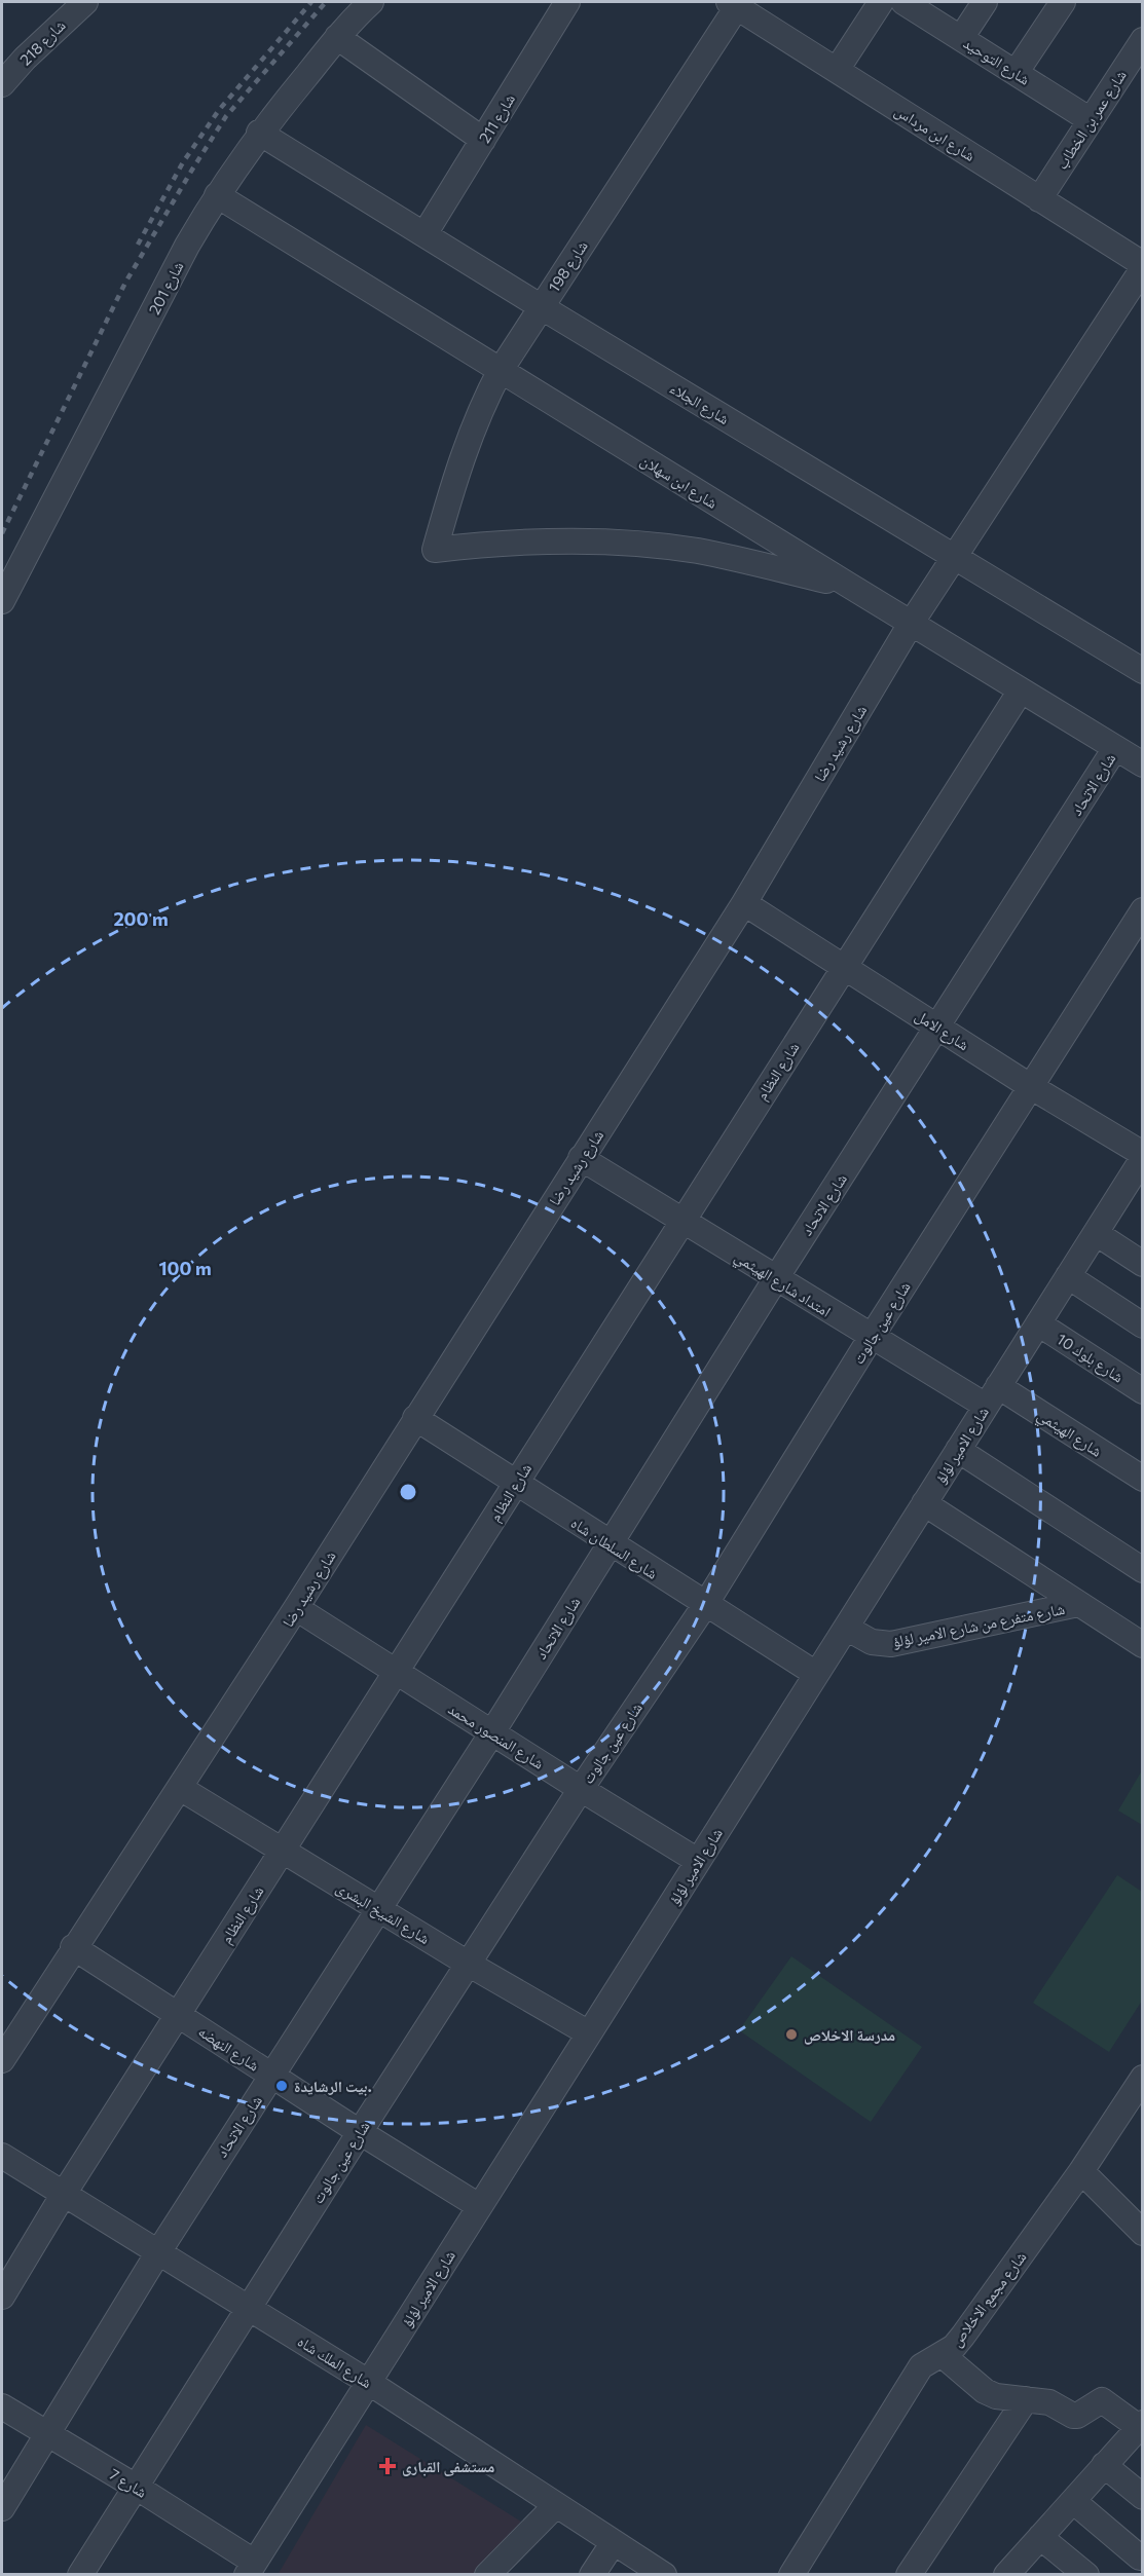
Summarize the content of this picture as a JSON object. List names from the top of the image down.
{
  "streets": {
    "street": [
      "شارع 218",
      "شارع التوحيد",
      "شارع 211",
      "شارع عمر بن الخطاب",
      "شارع ابن مرداس",
      "شارع 198",
      "شارع 201",
      "شارع الجلاء",
      "شارع ابن سهلان",
      "شارع رشيد رضا",
      "شارع الاتحاد",
      "شارع الامل",
      "شارع النظام",
      "امتداد شارع الهيثمي",
      "شارع عين جالوت",
      "شارع بلوك 10",
      "شارع الهيثمي",
      "شارع الامير لؤلؤ",
      "شارع السلطان شاه",
      "شارع متفرع من شارع الامير لؤلؤ",
      "شارع المنصور محمد",
      "شارع الشيخ البشرى",
      "شارع النهضه",
      "شارع مجمع الاخلاص",
      "شارع الملك شاه",
      "شارع 7"
    ]
  },
  "crossings": [
    ["شارع التوحيد", "شارع عمر بن الخطاب"],
    ["شارع 211", "شارع الجلاء"],
    ["شارع عمر بن الخطاب", "شارع ابن مرداس"],
    ["شارع ابن مرداس", "شارع 198"],
    ["شارع 198", "شارع الجلاء"],
    ["شارع 198", "شارع ابن سهلان"],
    ["شارع 201", "شارع الجلاء"],
    ["شارع 201", "شارع ابن سهلان"],
    ["شارع الجلاء", "شارع رشيد رضا"],
    ["شارع ابن سهلان", "شارع رشيد رضا"],
    ["شارع ابن سهلان", "شارع الاتحاد"],
    ["شارع ابن سهلان", "شارع النظام"],
    ["شارع رشيد رضا", "شارع الامل"],
    ["شارع رشيد رضا", "امتداد شارع الهيثمي"],
    ["شارع رشيد رضا", "شارع السلطان شاه"],
    ["شارع رشيد رضا", "شارع المنصور محمد"],
    ["شارع رشيد رضا", "شارع الشيخ البشرى"],
    ["شارع رشيد رضا", "شارع النهضه"],
    ["شارع الاتحاد", "شارع الامل"],
    ["شارع الاتحاد", "امتداد شارع الهيثمي"],
    ["شارع الاتحاد", "شارع السلطان شاه"],
    ["شارع الاتحاد", "شارع المنصور محمد"],
    ["شارع الاتحاد", "شارع الشيخ البشرى"],
    ["شارع الاتحاد", "شارع النهضه"],
    ["شارع الاتحاد", "شارع الملك شاه"],
    ["شارع الاتحاد", "شارع 7"],
    ["شارع الامل", "شارع النظام"],
    ["شارع الامل", "شارع عين جالوت"],
    ["شارع الامل", "شارع الامير لؤلؤ"],
    ["شارع النظام", "امتداد شارع الهيثمي"],
    ["شارع النظام", "شارع السلطان شاه"],
    ["شارع النظام", "شارع المنصور محمد"],
    ["شارع النظام", "شارع الشيخ البشرى"],
    ["شارع النظام", "شارع النهضه"],
    ["شارع النظام", "شارع الملك شاه"],
    ["امتداد شارع الهيثمي", "شارع عين جالوت"],
    ["امتداد شارع الهيثمي", "شارع الهيثمي"],
    ["امتداد شارع الهيثمي", "شارع الامير لؤلؤ"],
    ["شارع عين جالوت", "شارع السلطان شاه"],
    ["شارع عين جالوت", "شارع المنصور محمد"],
    ["شارع عين جالوت", "شارع الشيخ البشرى"],
    ["شارع عين جالوت", "شارع النهضه"],
    ["شارع عين جالوت", "شارع الملك شاه"],
    ["شارع عين جالوت", "شارع 7"],
    ["شارع بلوك 10", "شارع الامير لؤلؤ"],
    ["شارع الهيثمي", "شارع الامير لؤلؤ"],
    ["شارع الامير لؤلؤ", "شارع السلطان شاه"],
    ["شارع الامير لؤلؤ", "شارع متفرع من شارع الامير لؤلؤ"],
    ["شارع الامير لؤلؤ", "شارع المنصور محمد"],
    ["شارع الامير لؤلؤ", "شارع الشيخ البشرى"],
    ["شارع الامير لؤلؤ", "شارع النهضه"],
    ["شارع الامير لؤلؤ", "شارع الملك شاه"],
    ["شارع الامير لؤلؤ", "شارع 7"]
  ],
  "places": {
    "other": ["مدرسة الاخلاص", "بيت الرشايدة."],
    "health": ["مستشفى القبارى"]
  },
  "rings": ["200 m", "100 m"]
}
